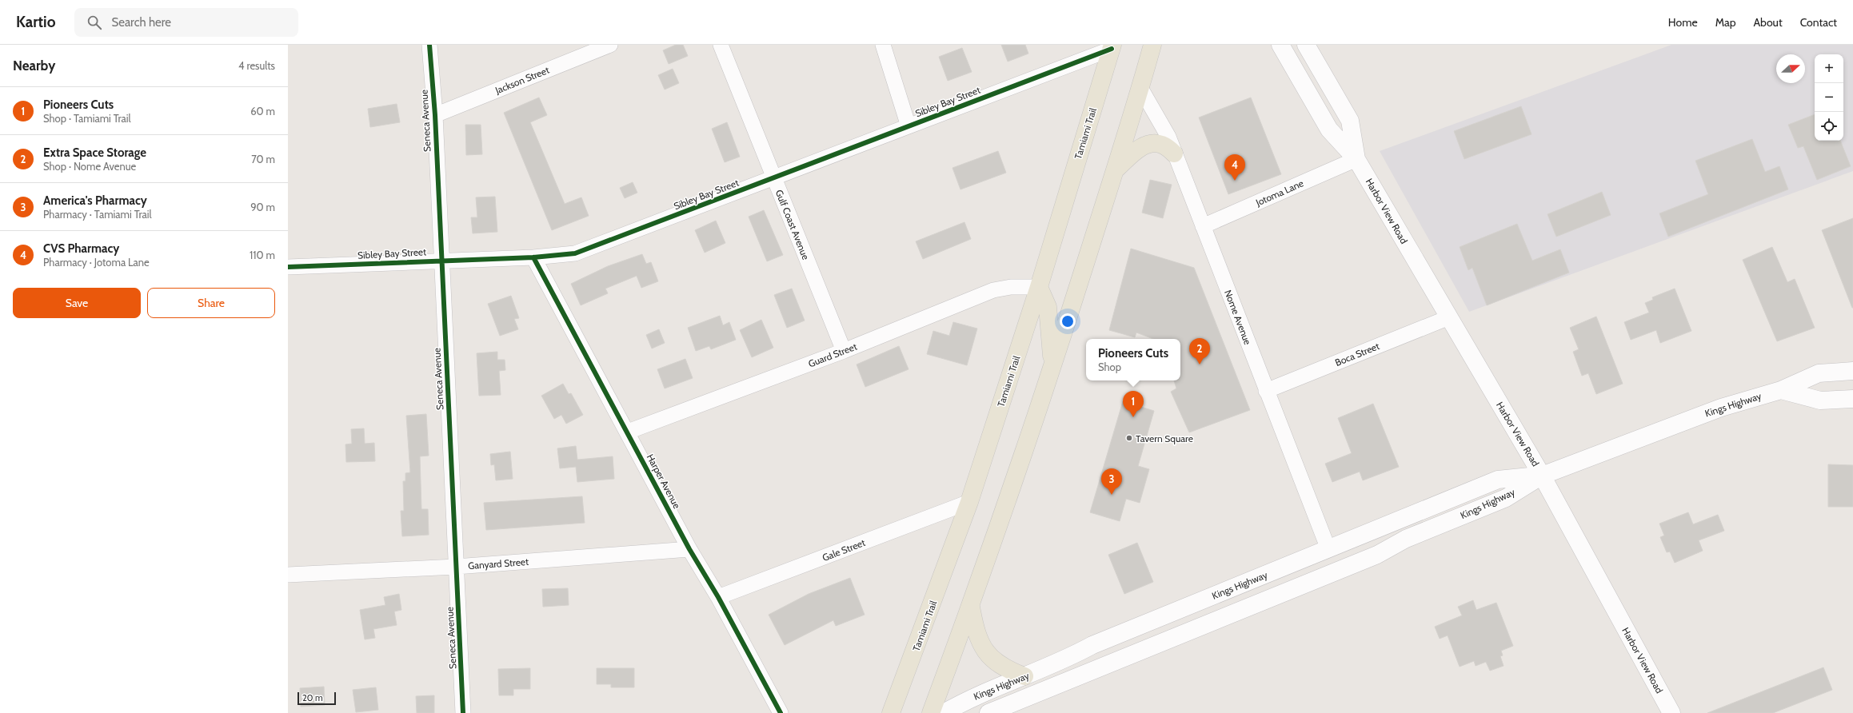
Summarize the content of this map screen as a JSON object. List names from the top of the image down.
{
  "streets": {
    "main road": ["Tamiami Trail", "Harbor View Road", "Kings Highway"],
    "street": [
      "Jackson Street",
      "Sibley Bay Street",
      "Seneca Avenue",
      "Jotoma Lane",
      "Gulf Coast Avenue",
      "Nome Avenue",
      "Boca Street",
      "Guard Street",
      "Harper Avenue",
      "Gale Street",
      "Ganyard Street"
    ]
  },
  "crossings": [
    ["Jackson Street", "Seneca Avenue"],
    ["Sibley Bay Street", "Seneca Avenue"],
    ["Sibley Bay Street", "Tamiami Trail"],
    ["Sibley Bay Street", "Gulf Coast Avenue"],
    ["Sibley Bay Street", "Harper Avenue"],
    ["Seneca Avenue", "Ganyard Street"],
    ["Tamiami Trail", "Guard Street"],
    ["Tamiami Trail", "Gale Street"],
    ["Jotoma Lane", "Harbor View Road"],
    ["Jotoma Lane", "Nome Avenue"],
    ["Harbor View Road", "Boca Street"],
    ["Harbor View Road", "Kings Highway"],
    ["Gulf Coast Avenue", "Guard Street"],
    ["Nome Avenue", "Boca Street"],
    ["Nome Avenue", "Kings Highway"],
    ["Guard Street", "Harper Avenue"],
    ["Harper Avenue", "Gale Street"],
    ["Harper Avenue", "Ganyard Street"]
  ],
  "places": ["Tavern Square"],
  "scale_bar": "20 m",
  "north": "right",
  "page": {
    "header": "Kartio",
    "search": "Search here",
    "nav": [
      "Home",
      "Map",
      "About",
      "Contact"
    ],
    "heading": ["Nearby", "4 results"],
    "map_buttons": ["+", "−"],
    "list": [
      {
        "mark": "1",
        "name": "Pioneers Cuts",
        "note": "Shop · Tamiami Trail",
        "value": "60 m"
      },
      {
        "mark": "2",
        "name": "Extra Space Storage",
        "note": "Shop · Nome Avenue",
        "value": "70 m"
      },
      {
        "mark": "3",
        "name": "America's Pharmacy",
        "note": "Pharmacy · Tamiami Trail",
        "value": "90 m"
      },
      {
        "mark": "4",
        "name": "CVS Pharmacy",
        "note": "Pharmacy · Jotoma Lane",
        "value": "110 m"
      }
    ],
    "pins": [
      "4",
      "2",
      "1",
      "3"
    ],
    "buttons": ["Save", "Share"],
    "popup": ["Pioneers Cuts", "Shop"],
    "scale": "20 m"
  }
}
